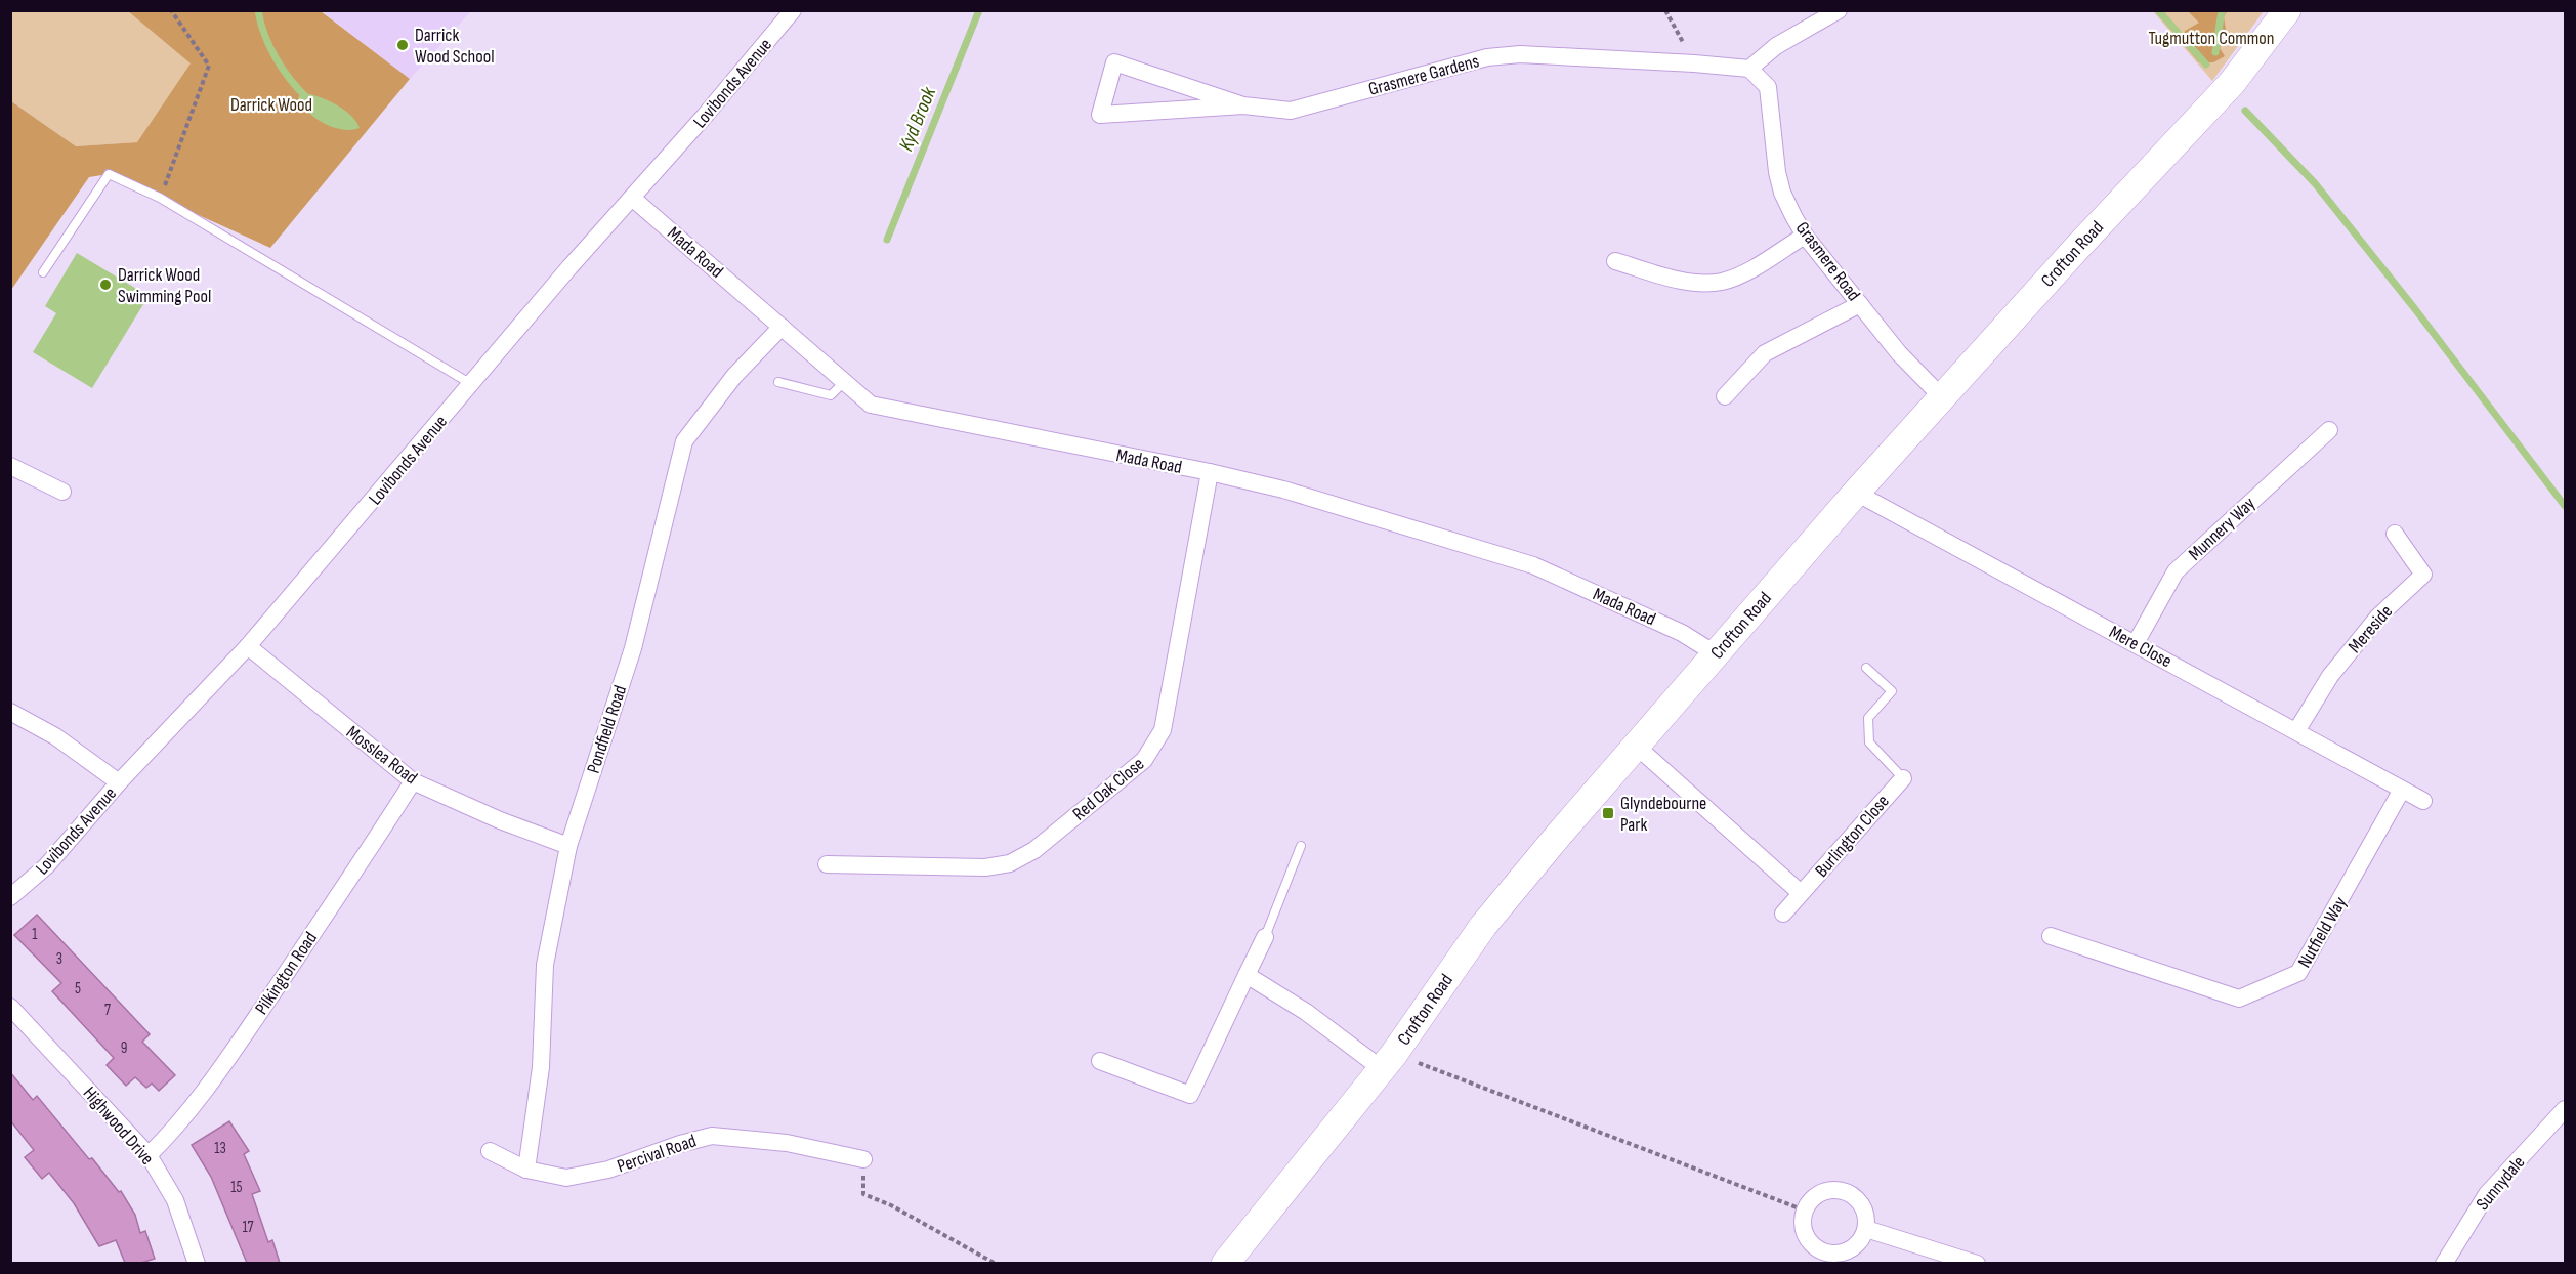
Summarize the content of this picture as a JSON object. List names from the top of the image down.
{
  "streets": {
    "main road": ["Crofton Road"],
    "street": [
      "Grasmere Gardens",
      "Lovibonds Avenue",
      "Mada Road",
      "Grasmere Road",
      "Munnery Way",
      "Mereside",
      "Mere Close",
      "Pondfield Road",
      "Mosslea Road",
      "Red Oak Close",
      "Burlington Close",
      "Nutfield Way",
      "Pilkington Road",
      "Highwood Drive",
      "Percival Road",
      "Sunnydale"
    ]
  },
  "crossings": [
    ["Grasmere Gardens", "Grasmere Road"],
    ["Lovibonds Avenue", "Mada Road"],
    ["Lovibonds Avenue", "Mosslea Road"],
    ["Mada Road", "Crofton Road"],
    ["Mada Road", "Pondfield Road"],
    ["Mada Road", "Red Oak Close"],
    ["Crofton Road", "Grasmere Road"],
    ["Crofton Road", "Mere Close"],
    ["Crofton Road", "Burlington Close"],
    ["Munnery Way", "Mere Close"],
    ["Mereside", "Mere Close"],
    ["Mere Close", "Nutfield Way"],
    ["Pondfield Road", "Mosslea Road"],
    ["Pondfield Road", "Percival Road"],
    ["Mosslea Road", "Pilkington Road"],
    ["Pilkington Road", "Highwood Drive"]
  ],
  "water": ["Kyd Brook"],
  "parks": ["Tugmutton Common", "Darrick Wood"],
  "places": {
    "other": ["Darrick Wood School", "Darrick Wood Swimming Pool"],
    "transit": ["Glyndebourne Park"]
  },
  "house_numbers": [
    "1",
    "3",
    "5",
    "7",
    "9",
    "13",
    "15",
    "17"
  ]
}
